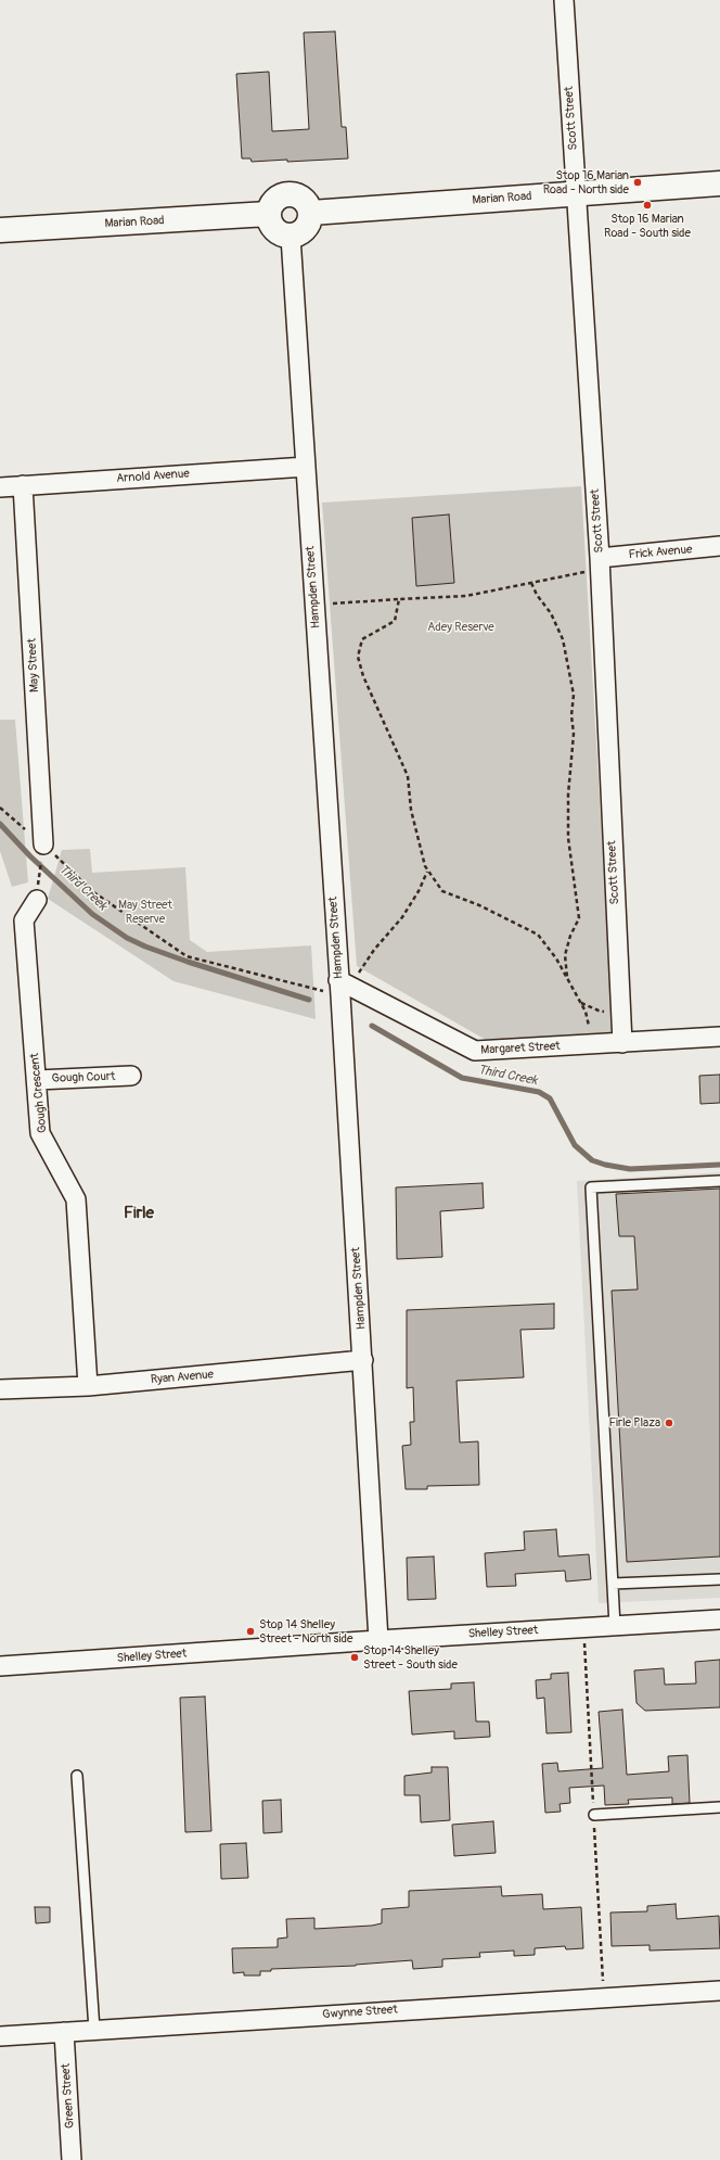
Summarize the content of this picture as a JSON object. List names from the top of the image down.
{
  "streets": {
    "street": [
      "Scott Street",
      "Marian Road",
      "Arnold Avenue",
      "Frick Avenue",
      "Hampden Street",
      "May Street",
      "Margaret Street",
      "Gough Court",
      "Gough Crescent",
      "Ryan Avenue",
      "Shelley Street",
      "Gwynne Street",
      "Green Street"
    ]
  },
  "crossings": [
    ["Scott Street", "Marian Road"],
    ["Scott Street", "Frick Avenue"],
    ["Scott Street", "Margaret Street"],
    ["Marian Road", "Hampden Street"],
    ["Arnold Avenue", "Hampden Street"],
    ["Arnold Avenue", "May Street"],
    ["Hampden Street", "Margaret Street"],
    ["Hampden Street", "Ryan Avenue"],
    ["Hampden Street", "Shelley Street"],
    ["Gough Court", "Gough Crescent"],
    ["Gough Crescent", "Ryan Avenue"],
    ["Gwynne Street", "Green Street"]
  ],
  "districts": ["Firle"],
  "water": ["Third Creek"],
  "parks": ["Adey Reserve", "May Street Reserve"],
  "places": [
    "Stop 16 Marian Road - North side",
    "Stop 16 Marian Road - South side",
    "Firle Plaza",
    "Stop 14 Shelley Street - North side",
    "Stop 14 Shelley Street - South side"
  ]
}
